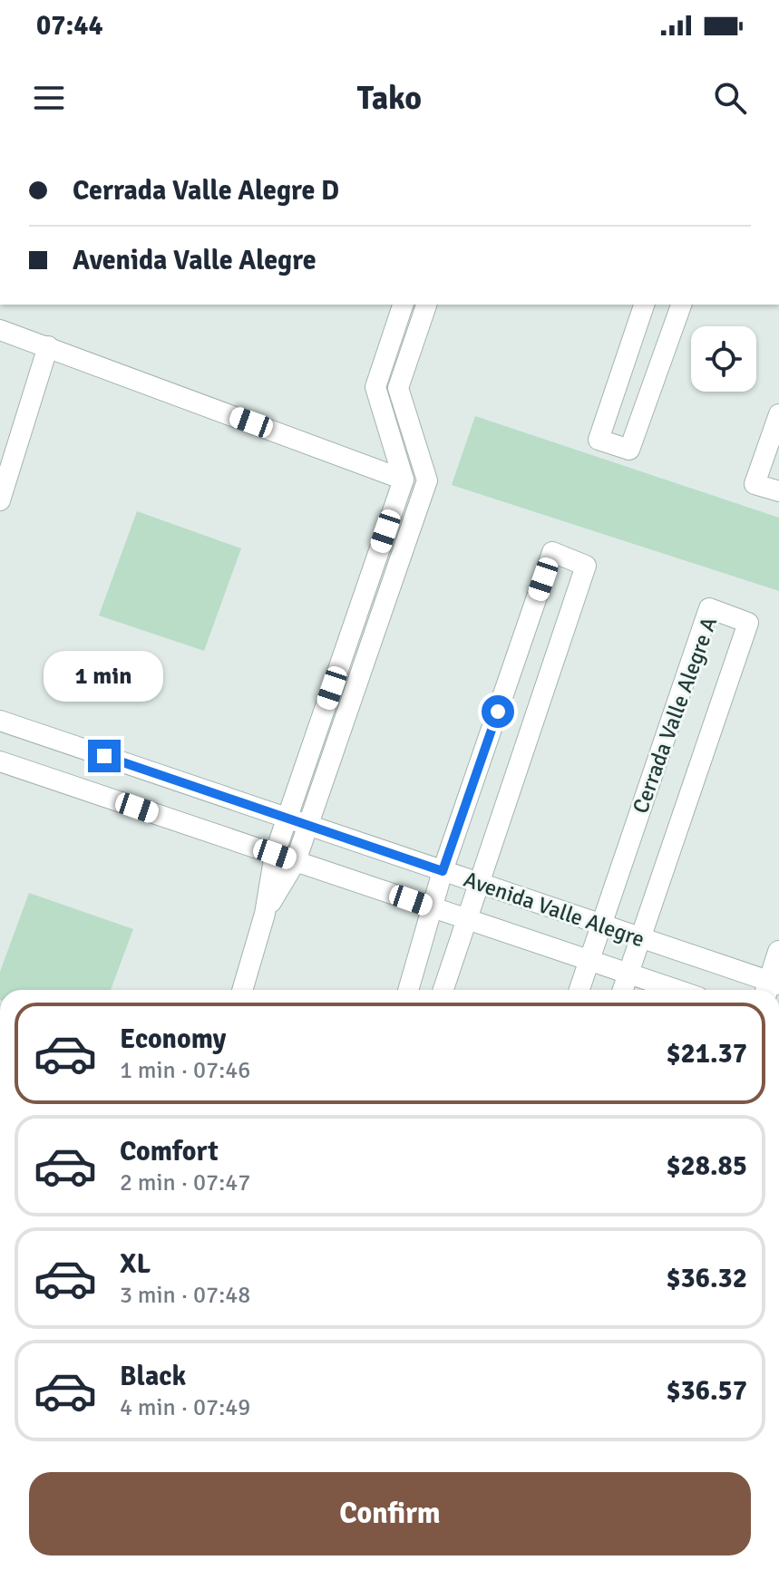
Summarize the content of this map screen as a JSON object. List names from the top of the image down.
{
  "streets": {
    "street": ["Cerrada Valle Alegre A", "Avenida Valle Alegre"]
  },
  "crossings": [
    ["Cerrada Valle Alegre A", "Avenida Valle Alegre"]
  ],
  "page": {
    "status": "07:44",
    "header": "Tako",
    "banner": ["Cerrada Valle Alegre D", "Avenida Valle Alegre"],
    "bubble": "1 min",
    "list": [
      {
        "name": "Economy",
        "note": "1 min · 07:46",
        "value": "$21.37"
      },
      {
        "name": "Comfort",
        "note": "2 min · 07:47",
        "value": "$28.85"
      },
      {
        "name": "XL",
        "note": "3 min · 07:48",
        "value": "$36.32"
      },
      {
        "name": "Black",
        "note": "4 min · 07:49",
        "value": "$36.57"
      }
    ],
    "buttons": "Confirm"
  }
}
